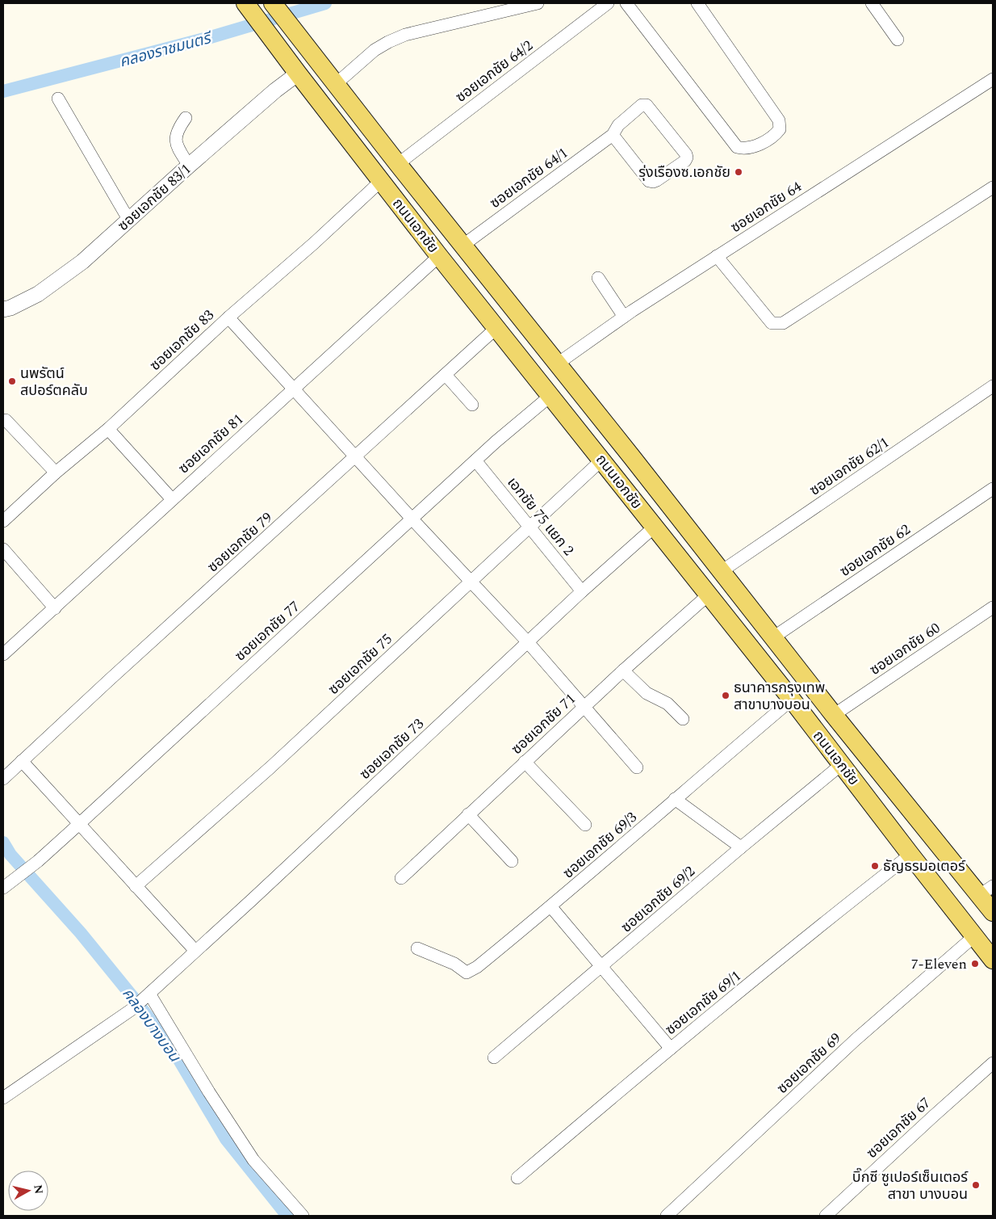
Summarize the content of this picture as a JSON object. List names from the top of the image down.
{
  "streets": {
    "main road": ["ถนนเอกชัย"],
    "street": [
      "ซอยเอกชัย 64/2",
      "ซอยเอกชัย 64/1",
      "ซอยเอกชัย 83/1",
      "ซอยเอกชัย 64",
      "ซอยเอกชัย 83",
      "ซอยเอกชัย 81",
      "ซอยเอกชัย 62/1",
      "เอกชัย 75 แยก 2",
      "ซอยเอกชัย 79",
      "ซอยเอกชัย 62",
      "ซอยเอกชัย 77",
      "ซอยเอกชัย 60",
      "ซอยเอกชัย 75",
      "ซอยเอกชัย 71",
      "ซอยเอกชัย 73",
      "ซอยเอกชัย 69/3",
      "ซอยเอกชัย 69/2",
      "ซอยเอกชัย 69/1",
      "ซอยเอกชัย 69",
      "ซอยเอกชัย 67"
    ]
  },
  "crossings": [
    ["ซอยเอกชัย 64/2", "ถนนเอกชัย"],
    ["ซอยเอกชัย 64/1", "ถนนเอกชัย"],
    ["ซอยเอกชัย 83/1", "ถนนเอกชัย"],
    ["ซอยเอกชัย 64", "ถนนเอกชัย"],
    ["ถนนเอกชัย", "ซอยเอกชัย 83"],
    ["ถนนเอกชัย", "ซอยเอกชัย 81"],
    ["ถนนเอกชัย", "ซอยเอกชัย 62/1"],
    ["ถนนเอกชัย", "ซอยเอกชัย 79"],
    ["ถนนเอกชัย", "ซอยเอกชัย 62"],
    ["ถนนเอกชัย", "ซอยเอกชัย 77"],
    ["ถนนเอกชัย", "ซอยเอกชัย 60"],
    ["ถนนเอกชัย", "ซอยเอกชัย 75"],
    ["ถนนเอกชัย", "ซอยเอกชัย 71"],
    ["ถนนเอกชัย", "ซอยเอกชัย 73"],
    ["ถนนเอกชัย", "ซอยเอกชัย 69/3"],
    ["ถนนเอกชัย", "ซอยเอกชัย 69/2"],
    ["ถนนเอกชัย", "ซอยเอกชัย 69/1"],
    ["ถนนเอกชัย", "ซอยเอกชัย 69"],
    ["เอกชัย 75 แยก 2", "ซอยเอกชัย 77"],
    ["เอกชัย 75 แยก 2", "ซอยเอกชัย 75"],
    ["เอกชัย 75 แยก 2", "ซอยเอกชัย 73"]
  ],
  "water": ["คลองราชมนตรี", "คลองบางบอน"],
  "places": [
    "รุ่งเรืองซ.เอกชัย",
    "นพรัตน์ สปอร์ตคลับ",
    "ธนาคารกรุงเทพ สาขาบางบอน",
    "ธัญธรมอเตอร์",
    "7-Eleven",
    "บิ๊กซี ซูเปอร์เซ็นเตอร์ สาขา บางบอน"
  ],
  "north": "right"
}
